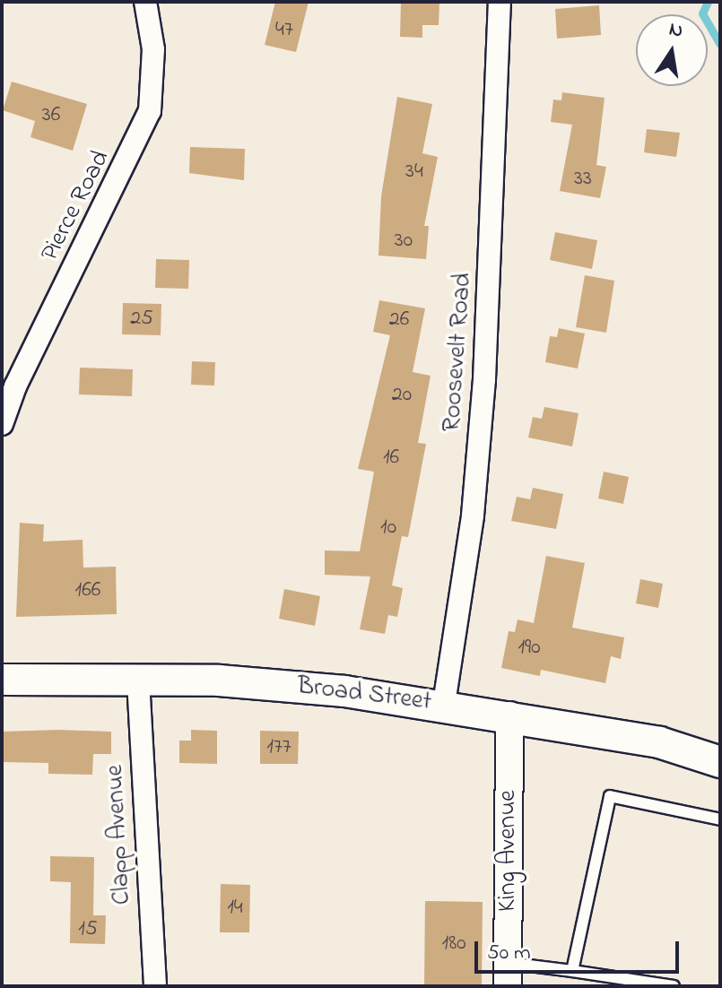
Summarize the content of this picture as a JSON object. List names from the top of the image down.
{
  "streets": {
    "main road": ["Broad Street"],
    "street": [
      "Pierce Road",
      "Roosevelt Road",
      "Clapp Avenue",
      "King Avenue"
    ]
  },
  "crossings": [
    ["Roosevelt Road", "Broad Street"],
    ["Broad Street", "Clapp Avenue"],
    ["Broad Street", "King Avenue"]
  ],
  "house_numbers": [
    "47",
    "36",
    "34",
    "33",
    "30",
    "25",
    "26",
    "20",
    "16",
    "10",
    "166",
    "190",
    "177",
    "14",
    "15",
    "180"
  ],
  "scale_bar": "50 m",
  "north": "top"
}
